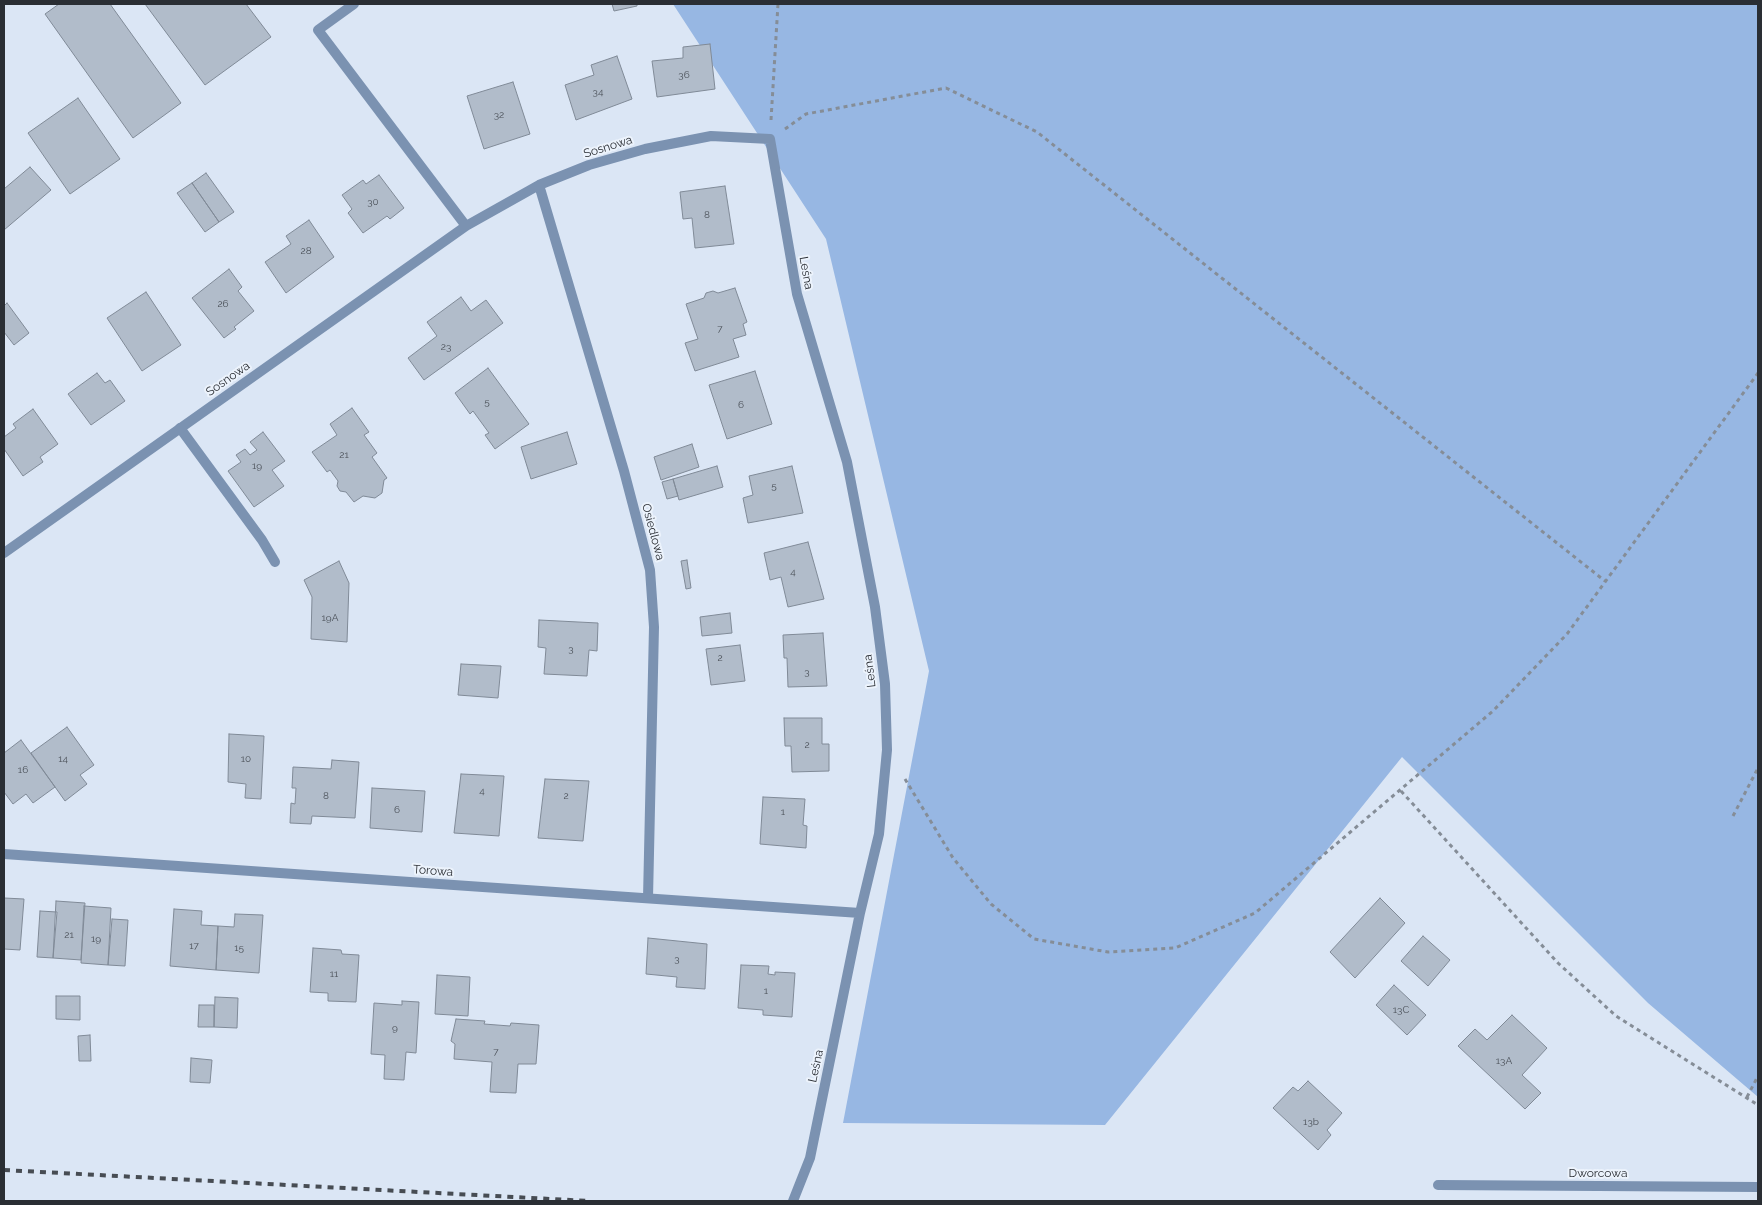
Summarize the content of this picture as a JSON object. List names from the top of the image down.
{
  "streets": {
    "street": [
      "Sosnowa",
      "Leśna",
      "Osiedlowa",
      "Torowa",
      "Dworcowa"
    ]
  },
  "crossings": [
    ["Sosnowa", "Leśna"],
    ["Sosnowa", "Osiedlowa"],
    ["Leśna", "Torowa"],
    ["Osiedlowa", "Torowa"]
  ],
  "house_numbers": [
    "36",
    "34",
    "32",
    "30",
    "8",
    "28",
    "26",
    "7",
    "23",
    "5",
    "6",
    "21",
    "19",
    "5",
    "4",
    "19A",
    "3",
    "2",
    "3",
    "2",
    "14",
    "10",
    "16",
    "4",
    "8",
    "2",
    "6",
    "1",
    "21",
    "19",
    "17",
    "15",
    "3",
    "11",
    "1",
    "13C",
    "9",
    "7",
    "13A",
    "13b"
  ]
}
